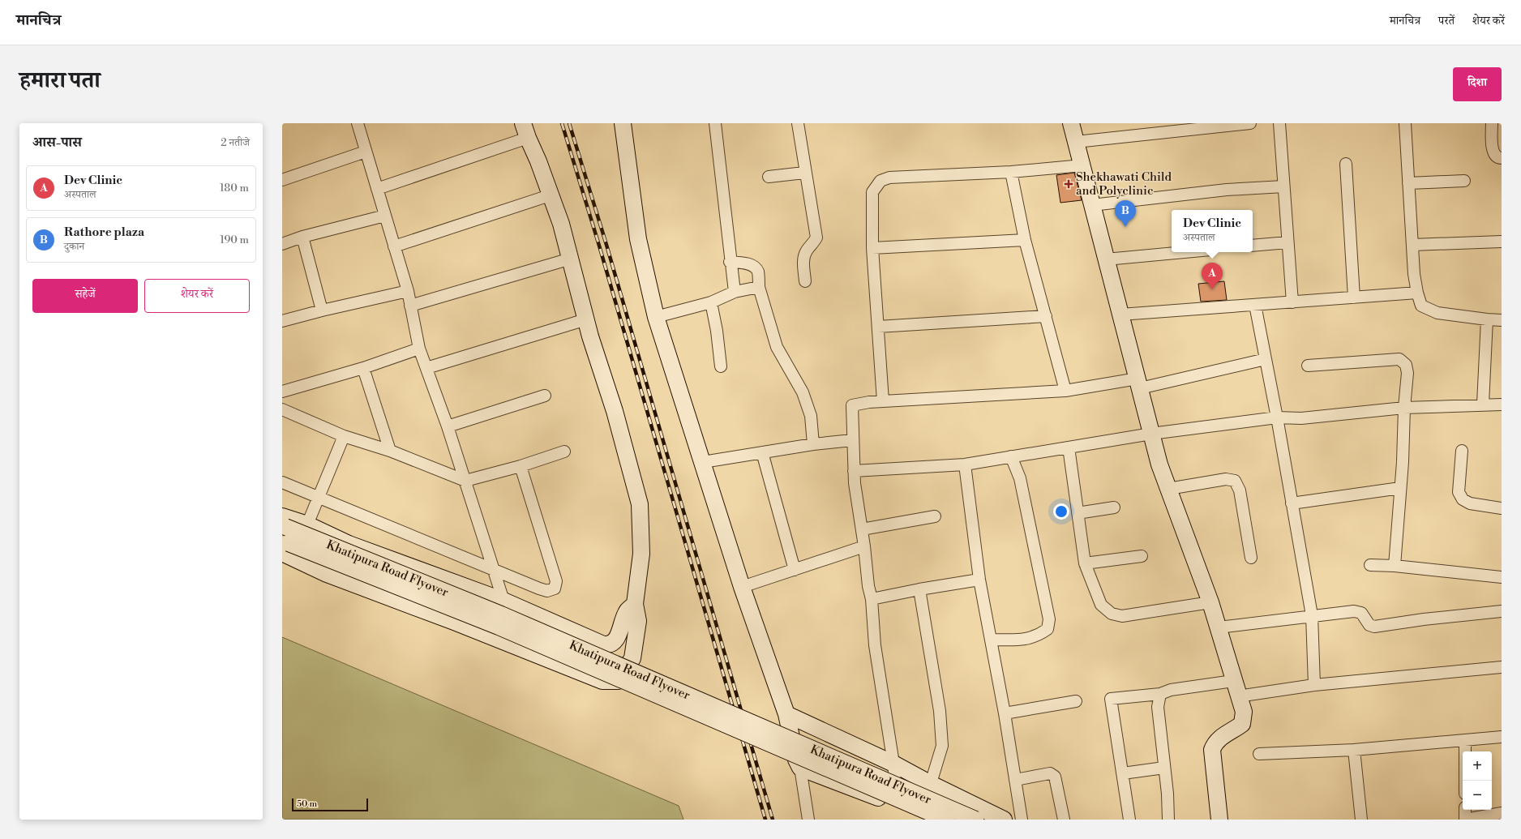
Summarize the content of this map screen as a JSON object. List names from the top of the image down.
{
  "streets": {
    "street": ["Khatipura Road Flyover"]
  },
  "places": {
    "health": ["Shekhawati Child and Polyclinic"]
  },
  "scale_bar": "50 m",
  "page": {
    "header": "मानचित्र",
    "nav": ["मानचित्र", "परतें", "शेयर करें"],
    "title": "हमारा पता",
    "buttons": [
      "दिशा",
      ["सहेजें", "शेयर करें"]
    ],
    "heading": ["आस-पास", "2 नतीजे"],
    "list": [
      {
        "mark": "A",
        "name": "Dev Clinic",
        "note": "अस्पताल",
        "value": "180 m"
      },
      {
        "mark": "B",
        "name": "Rathore plaza",
        "note": "दुकान",
        "value": "190 m"
      }
    ],
    "pins": ["B", "A"],
    "popup": ["Dev Clinic", "अस्पताल"],
    "map_buttons": ["+", "−"],
    "scale": "50 m"
  }
}
